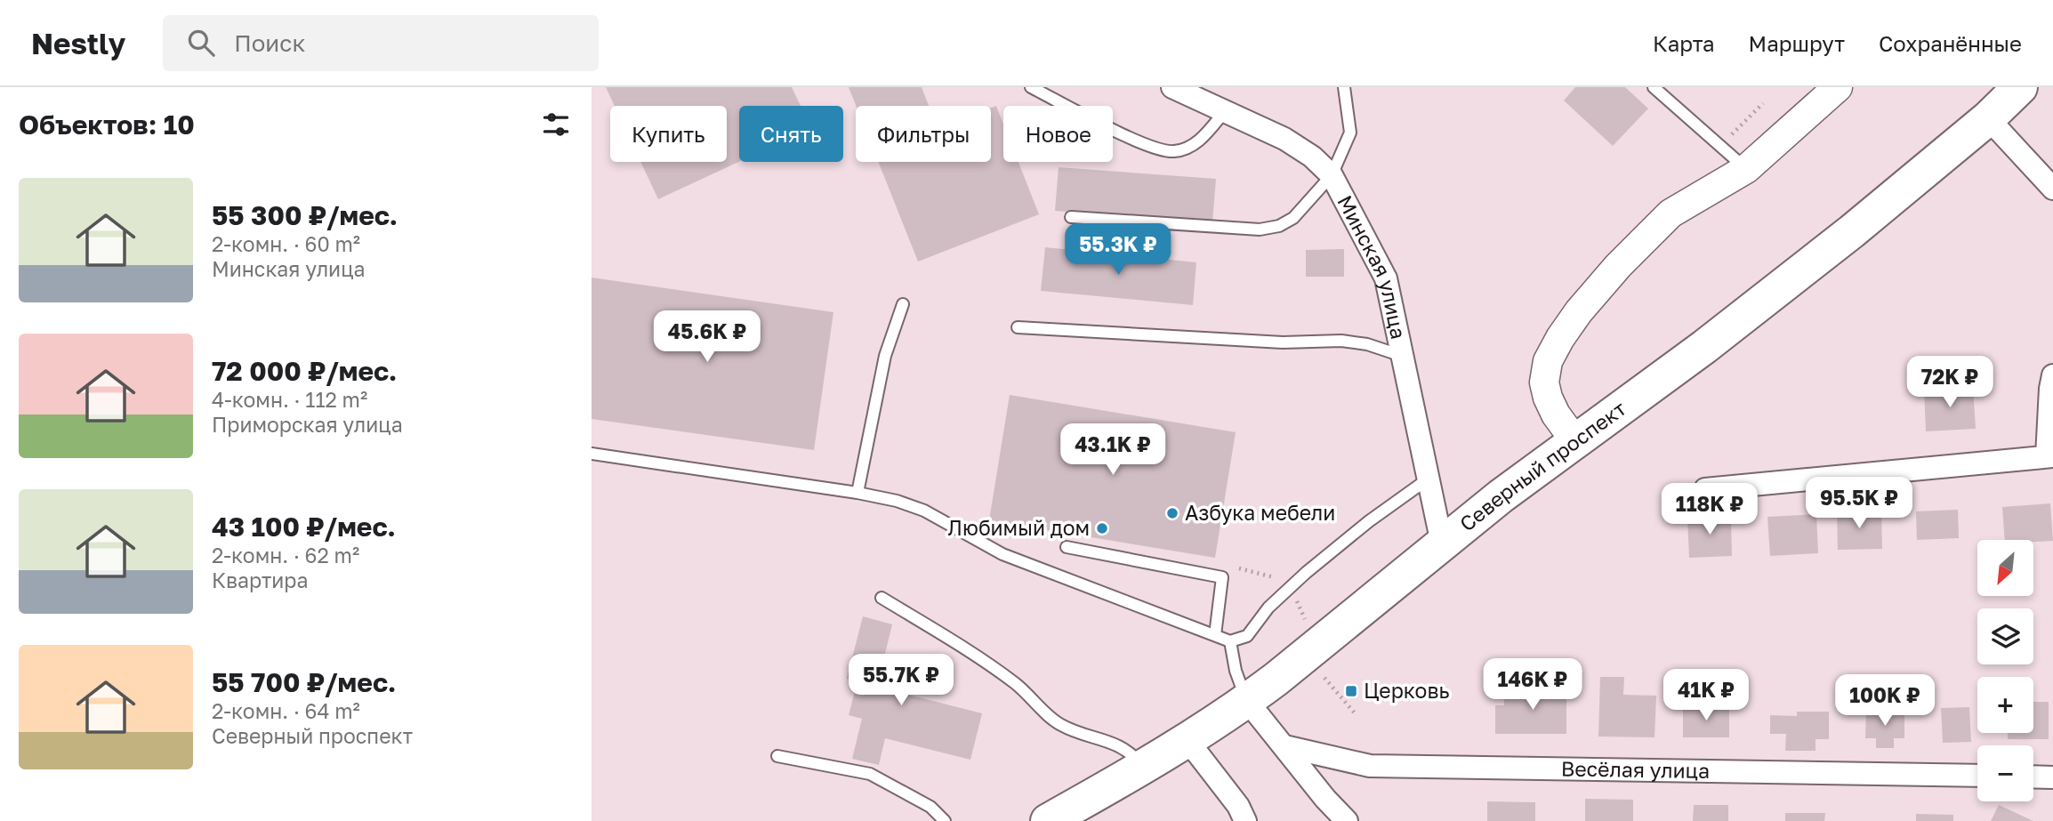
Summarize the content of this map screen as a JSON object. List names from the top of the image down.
{
  "streets": {
    "main road": ["Северный проспект"],
    "street": ["Минская улица", "Весёлая улица"]
  },
  "crossings": [
    ["Минская улица", "Северный проспект"]
  ],
  "places": {
    "other": ["Азбука мебели", "Любимый дом"],
    "transit": ["Церковь"]
  },
  "north": "bottom left",
  "page": {
    "header": "Nestly",
    "search": "Поиск",
    "nav": ["Карта", "Маршрут", "Сохранённые"],
    "heading": "Объектов: 10",
    "chip": [
      "Купить",
      "Снять",
      "Фильтры",
      "Новое"
    ],
    "list": [
      {
        "name": "55 300 ₽/мес.",
        "note": "2-комн. · 60 m² · Минская улица"
      },
      {
        "name": "72 000 ₽/мес.",
        "note": "4-комн. · 112 m² · Приморская улица"
      },
      {
        "name": "43 100 ₽/мес.",
        "note": "2-комн. · 62 m² · Квартира"
      },
      {
        "name": "55 700 ₽/мес.",
        "note": "2-комн. · 64 m² · Северный проспект"
      }
    ],
    "price": [
      "55.3K ₽",
      "45.6K ₽",
      "72K ₽",
      "43.1K ₽",
      "95.5K ₽",
      "118K ₽",
      "55.7K ₽",
      "146K ₽",
      "41K ₽",
      "100K ₽"
    ],
    "map_buttons": ["+", "−"]
  }
}
